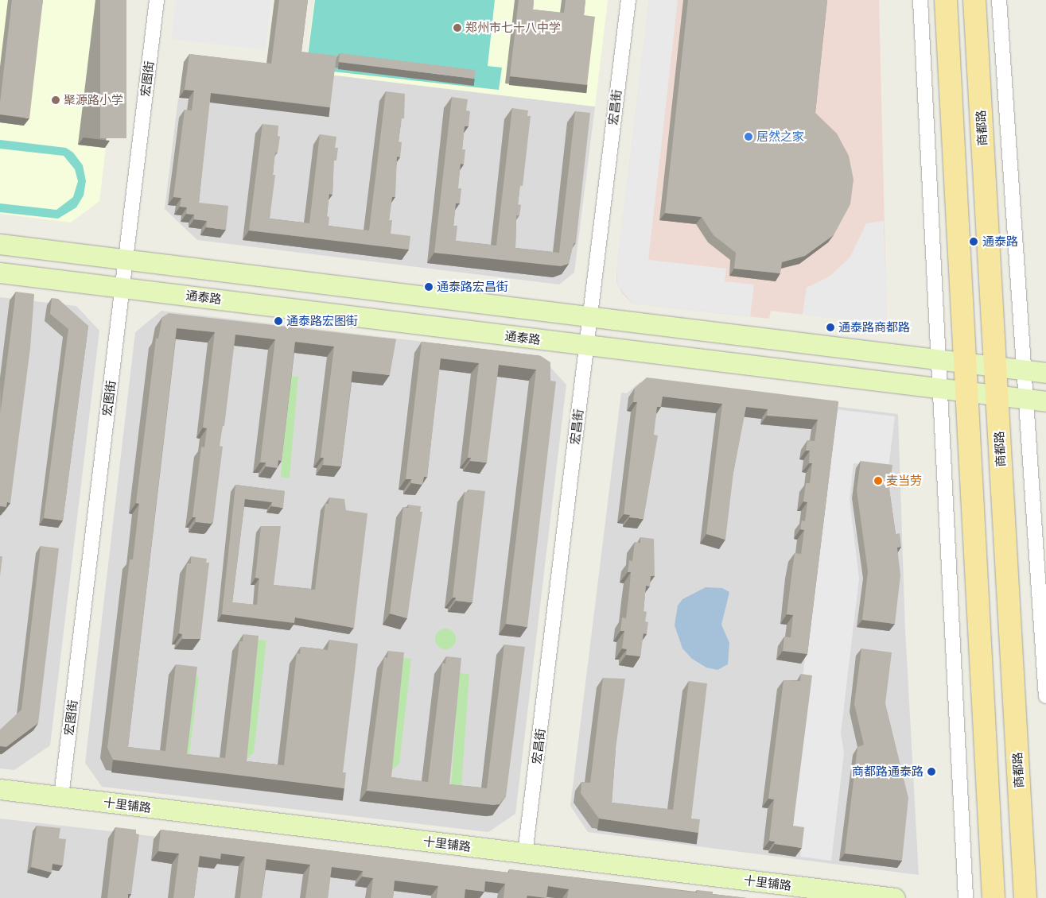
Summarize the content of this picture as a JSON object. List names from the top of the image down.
{
  "streets": {
    "main road": ["商都路"],
    "street": [
      "宏图街",
      "宏昌街",
      "通泰路",
      "十里铺路"
    ]
  },
  "crossings": [
    ["宏图街", "通泰路"],
    ["宏图街", "十里铺路"],
    ["宏昌街", "通泰路"],
    ["宏昌街", "十里铺路"],
    ["商都路", "通泰路"]
  ],
  "places": [
    "郑州市七十八中学",
    "聚源路小学",
    "居然之家",
    "通泰路",
    "通泰路宏昌街",
    "通泰路宏图街",
    "通泰路商都路",
    "麦当劳",
    "商都路通泰路"
  ]
}
